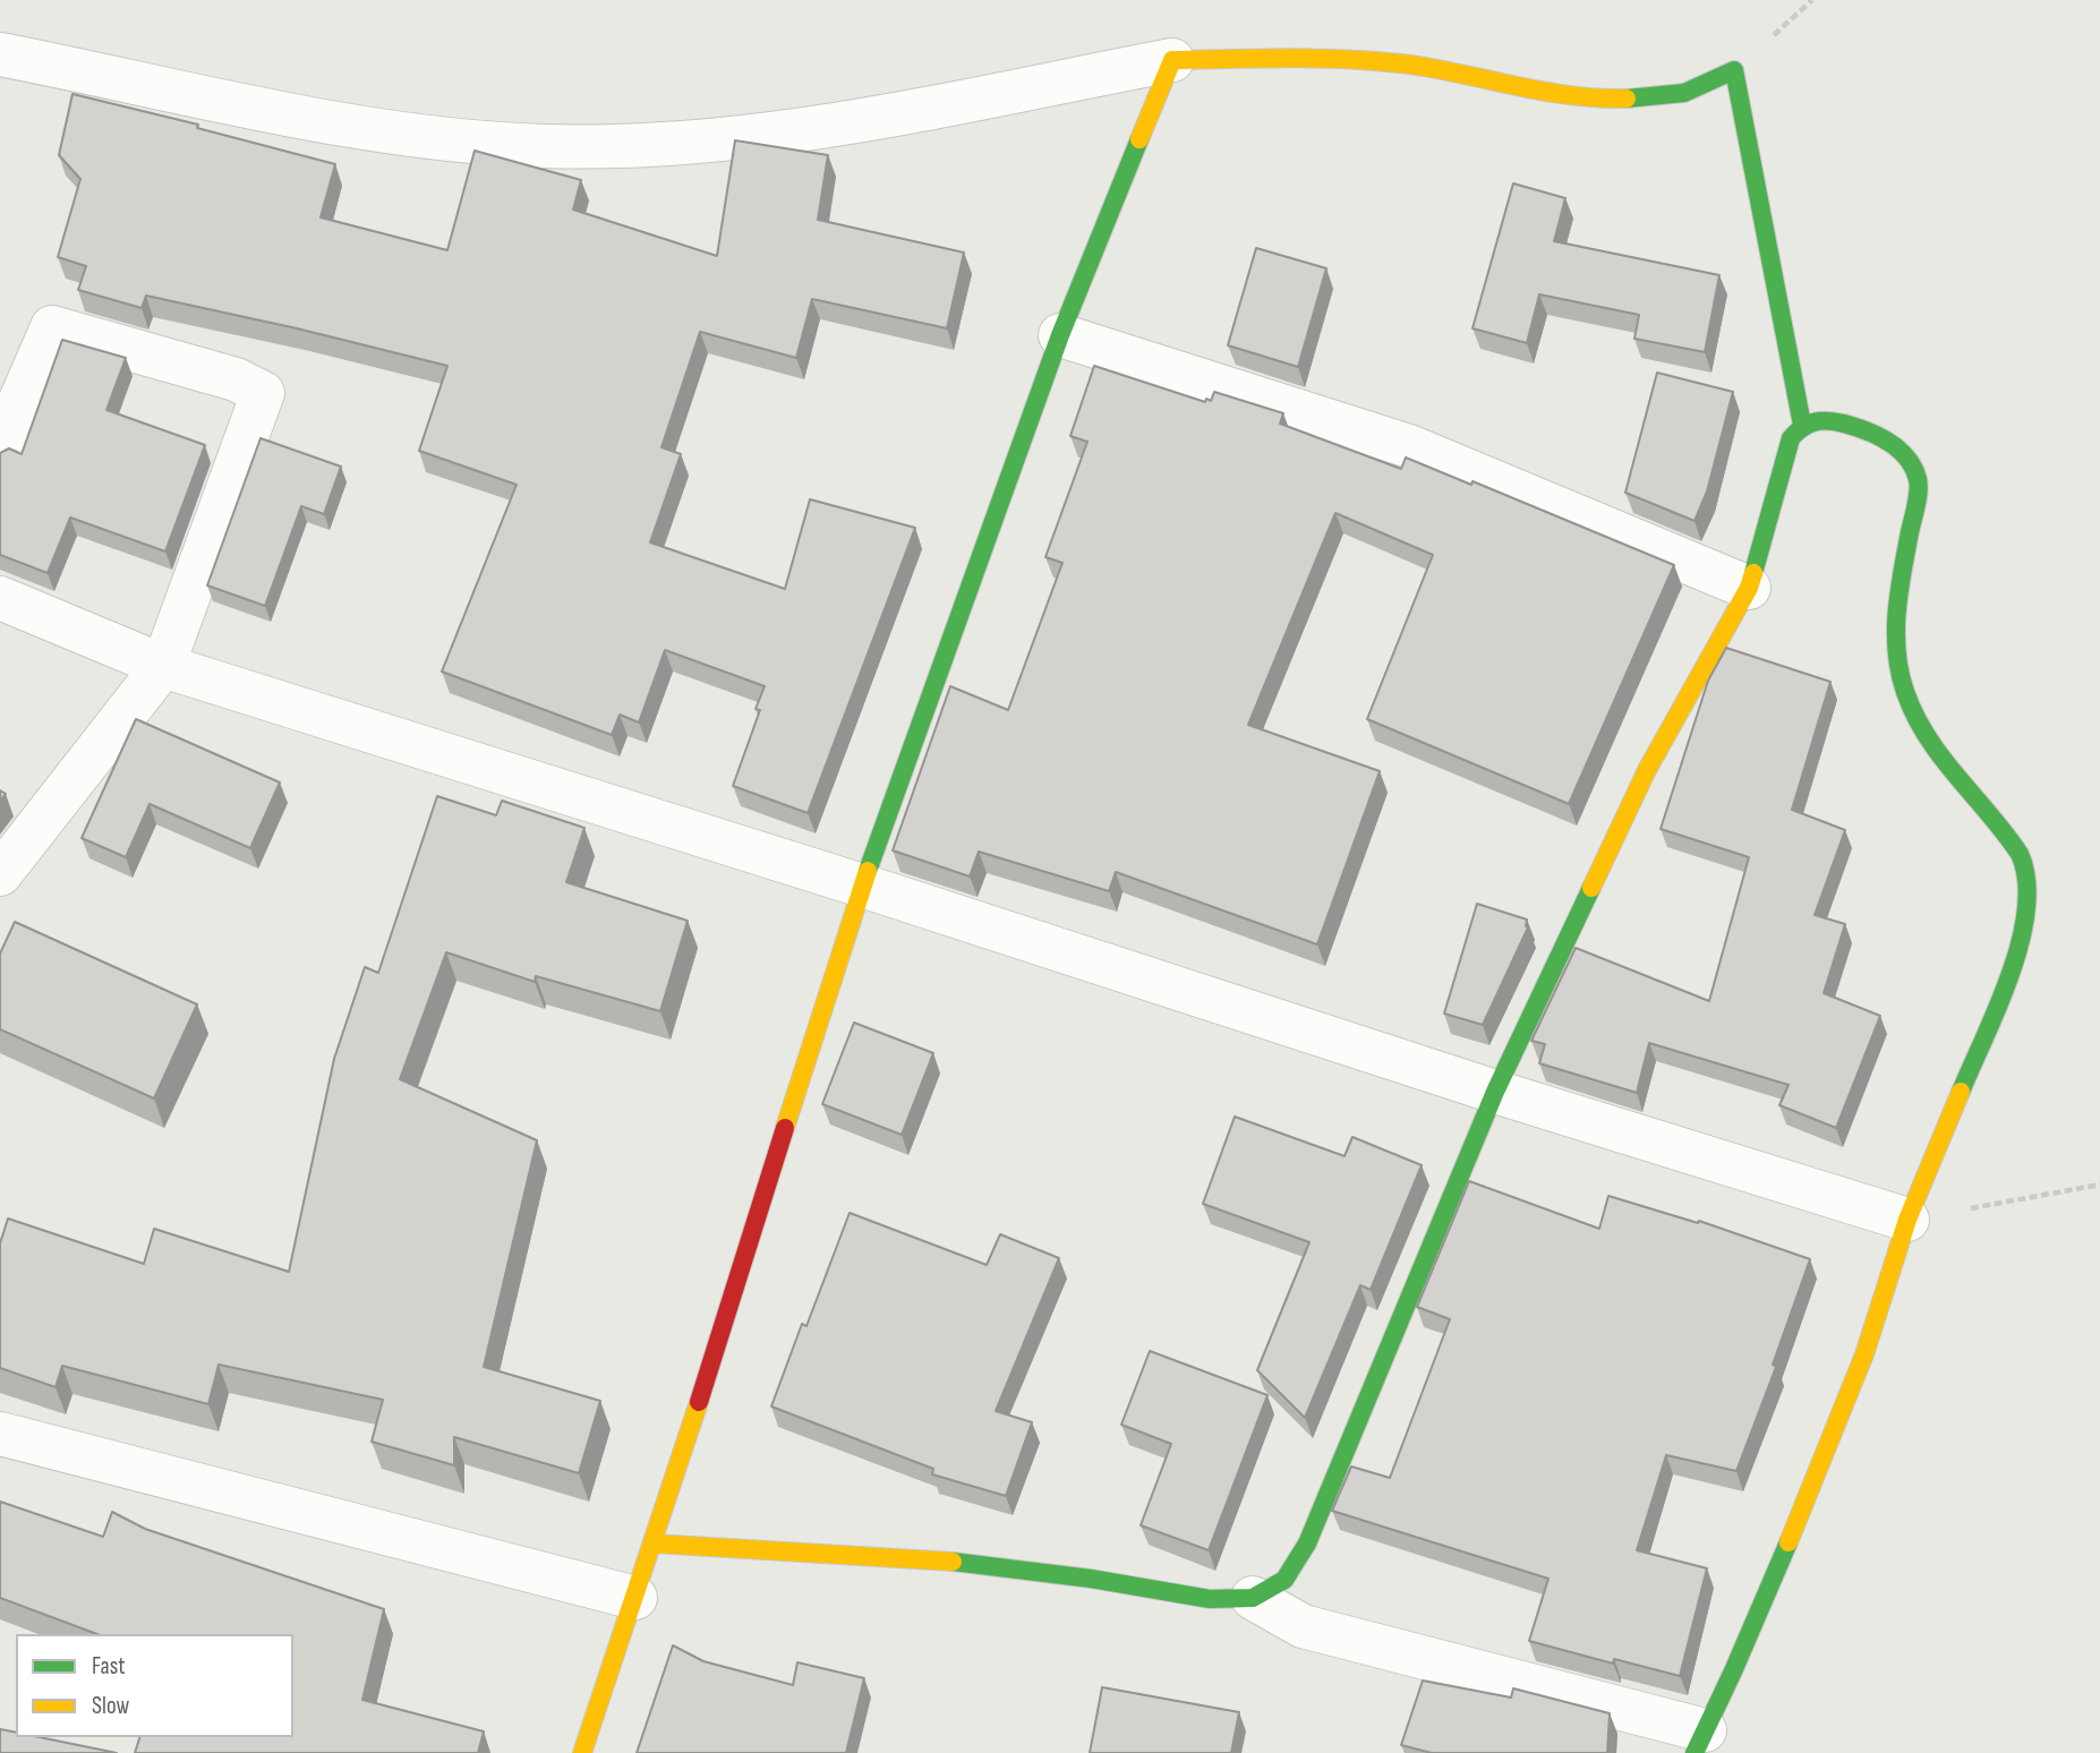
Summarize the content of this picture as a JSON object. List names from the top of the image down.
{
  "legend": ["Fast", "Slow"]
}
